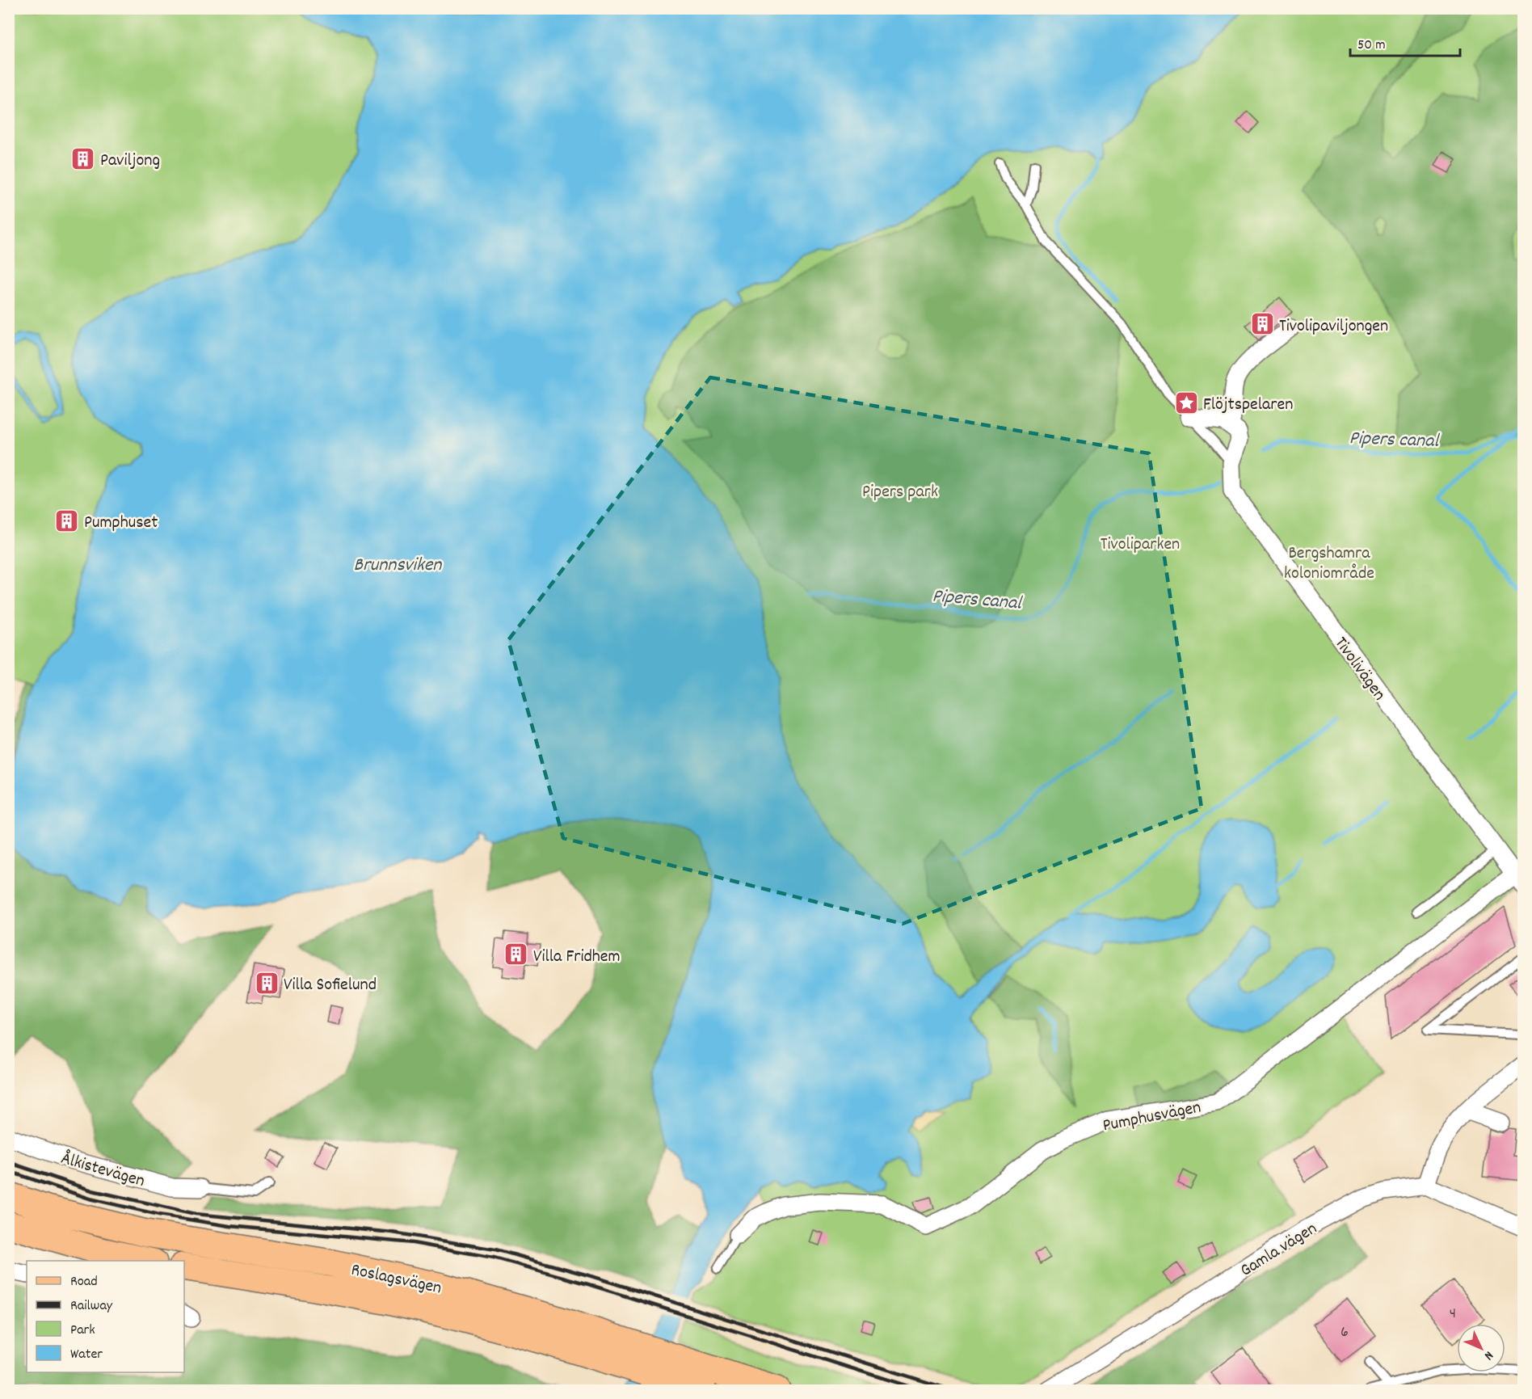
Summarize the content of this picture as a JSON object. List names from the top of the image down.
{
  "streets": {
    "main road": ["Roslagsvägen"],
    "street": [
      "Tivolivägen",
      "Pumphusvägen",
      "Ålkistevägen",
      "Gamla vägen"
    ]
  },
  "crossings": [
    ["Tivolivägen", "Pumphusvägen"]
  ],
  "water": ["Pipers canal", "Brunnsviken"],
  "parks": ["Pipers park", "Tivoliparken", "Bergshamra koloniområde"],
  "places": {
    "building": [
      "Paviljong",
      "Tivolipaviljongen",
      "Pumphuset",
      "Villa Fridhem",
      "Villa Sofielund"
    ],
    "place": ["Flöjtspelaren"]
  },
  "house_numbers": ["4", "6"],
  "legend": [
    "Road",
    "Railway",
    "Park",
    "Water"
  ],
  "scale_bar": "50 m",
  "north": "bottom right"
}
